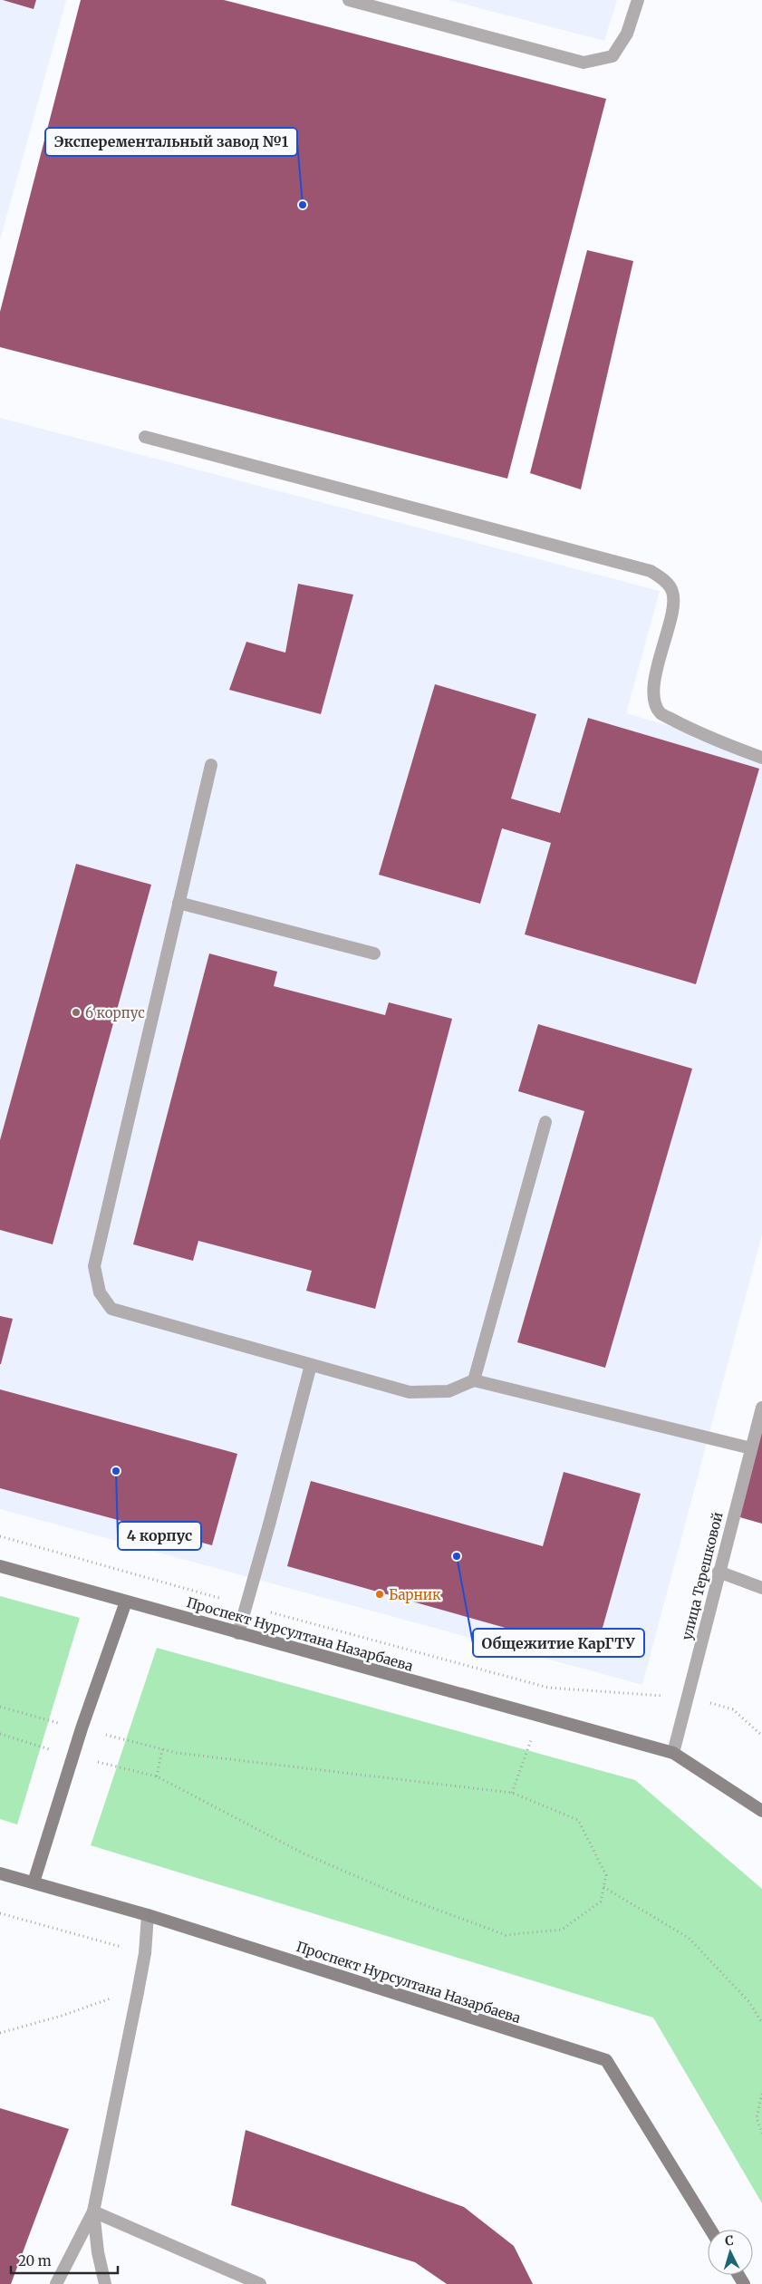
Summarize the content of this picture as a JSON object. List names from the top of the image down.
{
  "streets": {
    "main road": ["Проспект Нурсултана Назарбаева"],
    "street": ["улица Терешковой"]
  },
  "crossings": [
    ["улица Терешковой", "Проспект Нурсултана Назарбаева"]
  ],
  "places": [
    "Эксперементальный завод №1",
    "6 корпус",
    "4 корпус",
    "Общежитие КарГТУ",
    "Барник"
  ],
  "scale_bar": "20 m",
  "north": "top"
}
